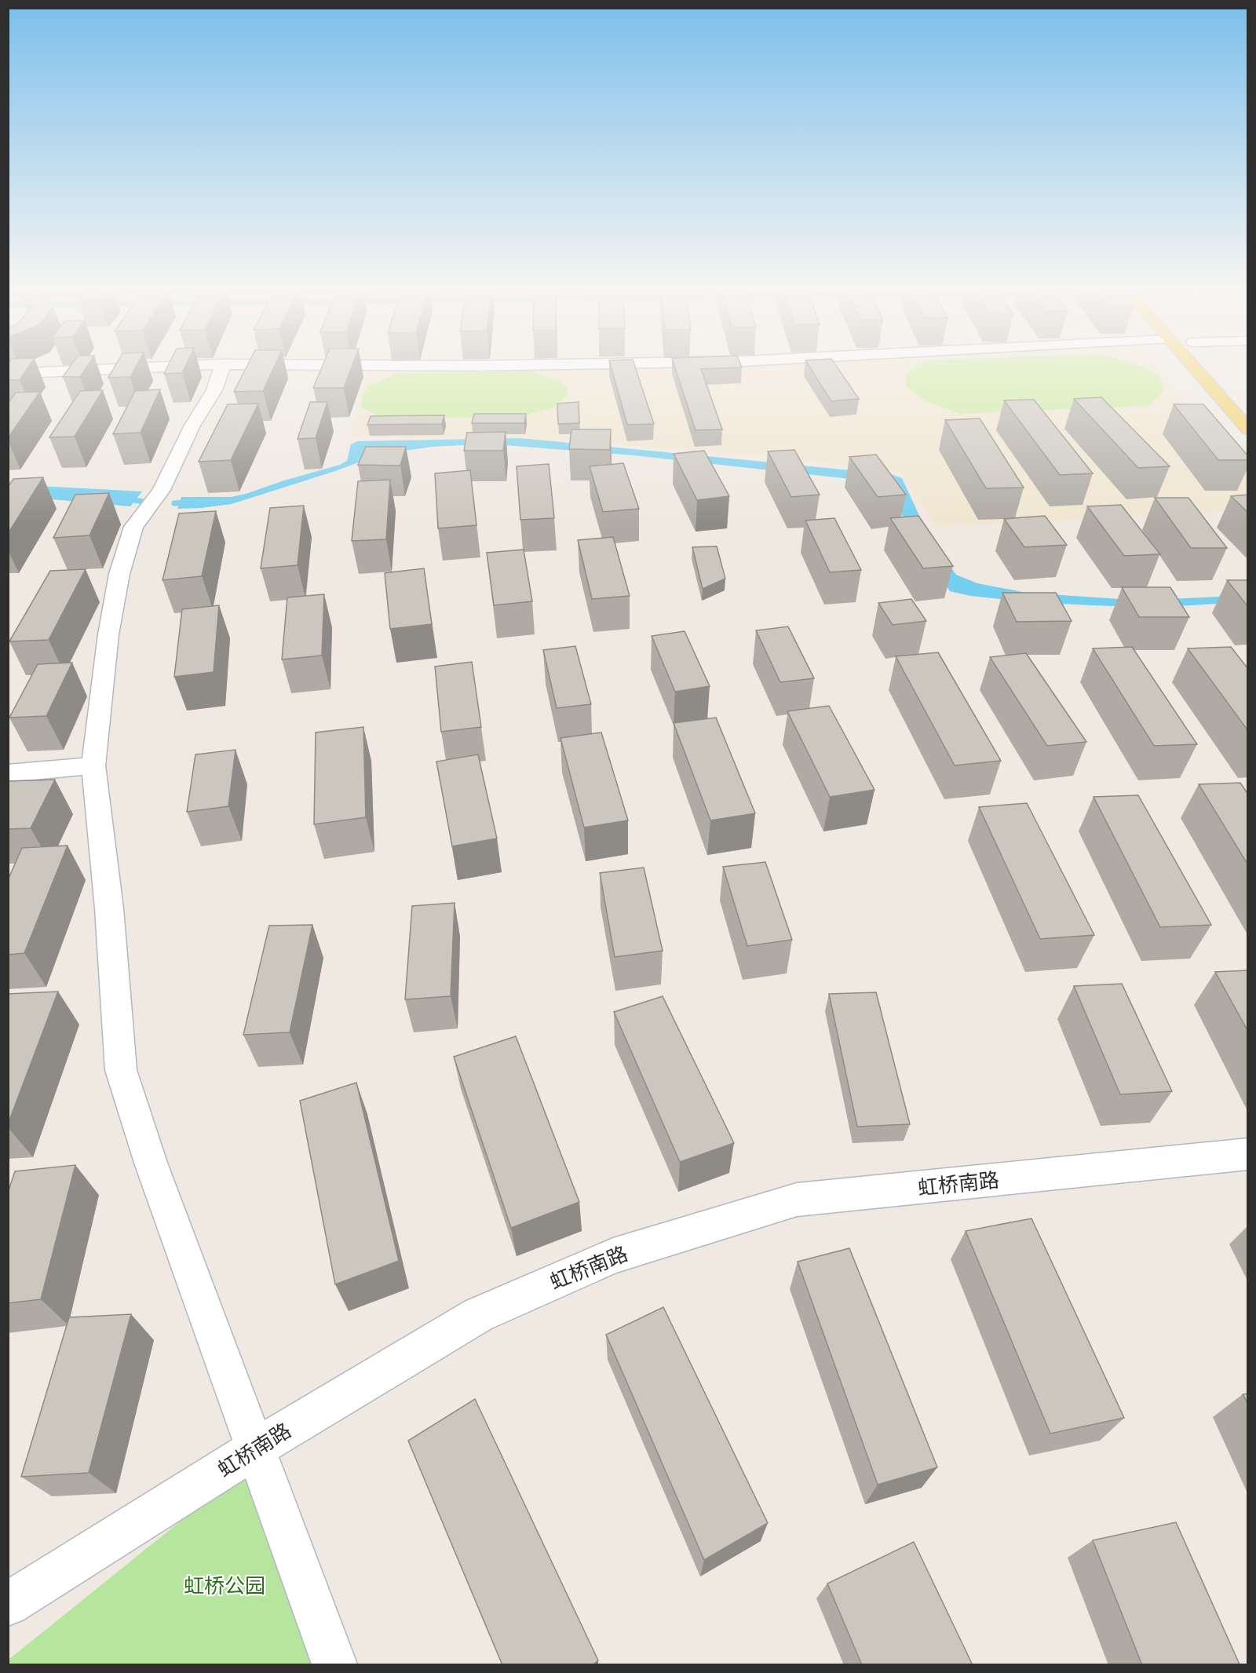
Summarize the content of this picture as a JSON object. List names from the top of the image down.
{
  "streets": {
    "street": ["虹桥南路"]
  },
  "parks": ["虹桥公园"]
}
